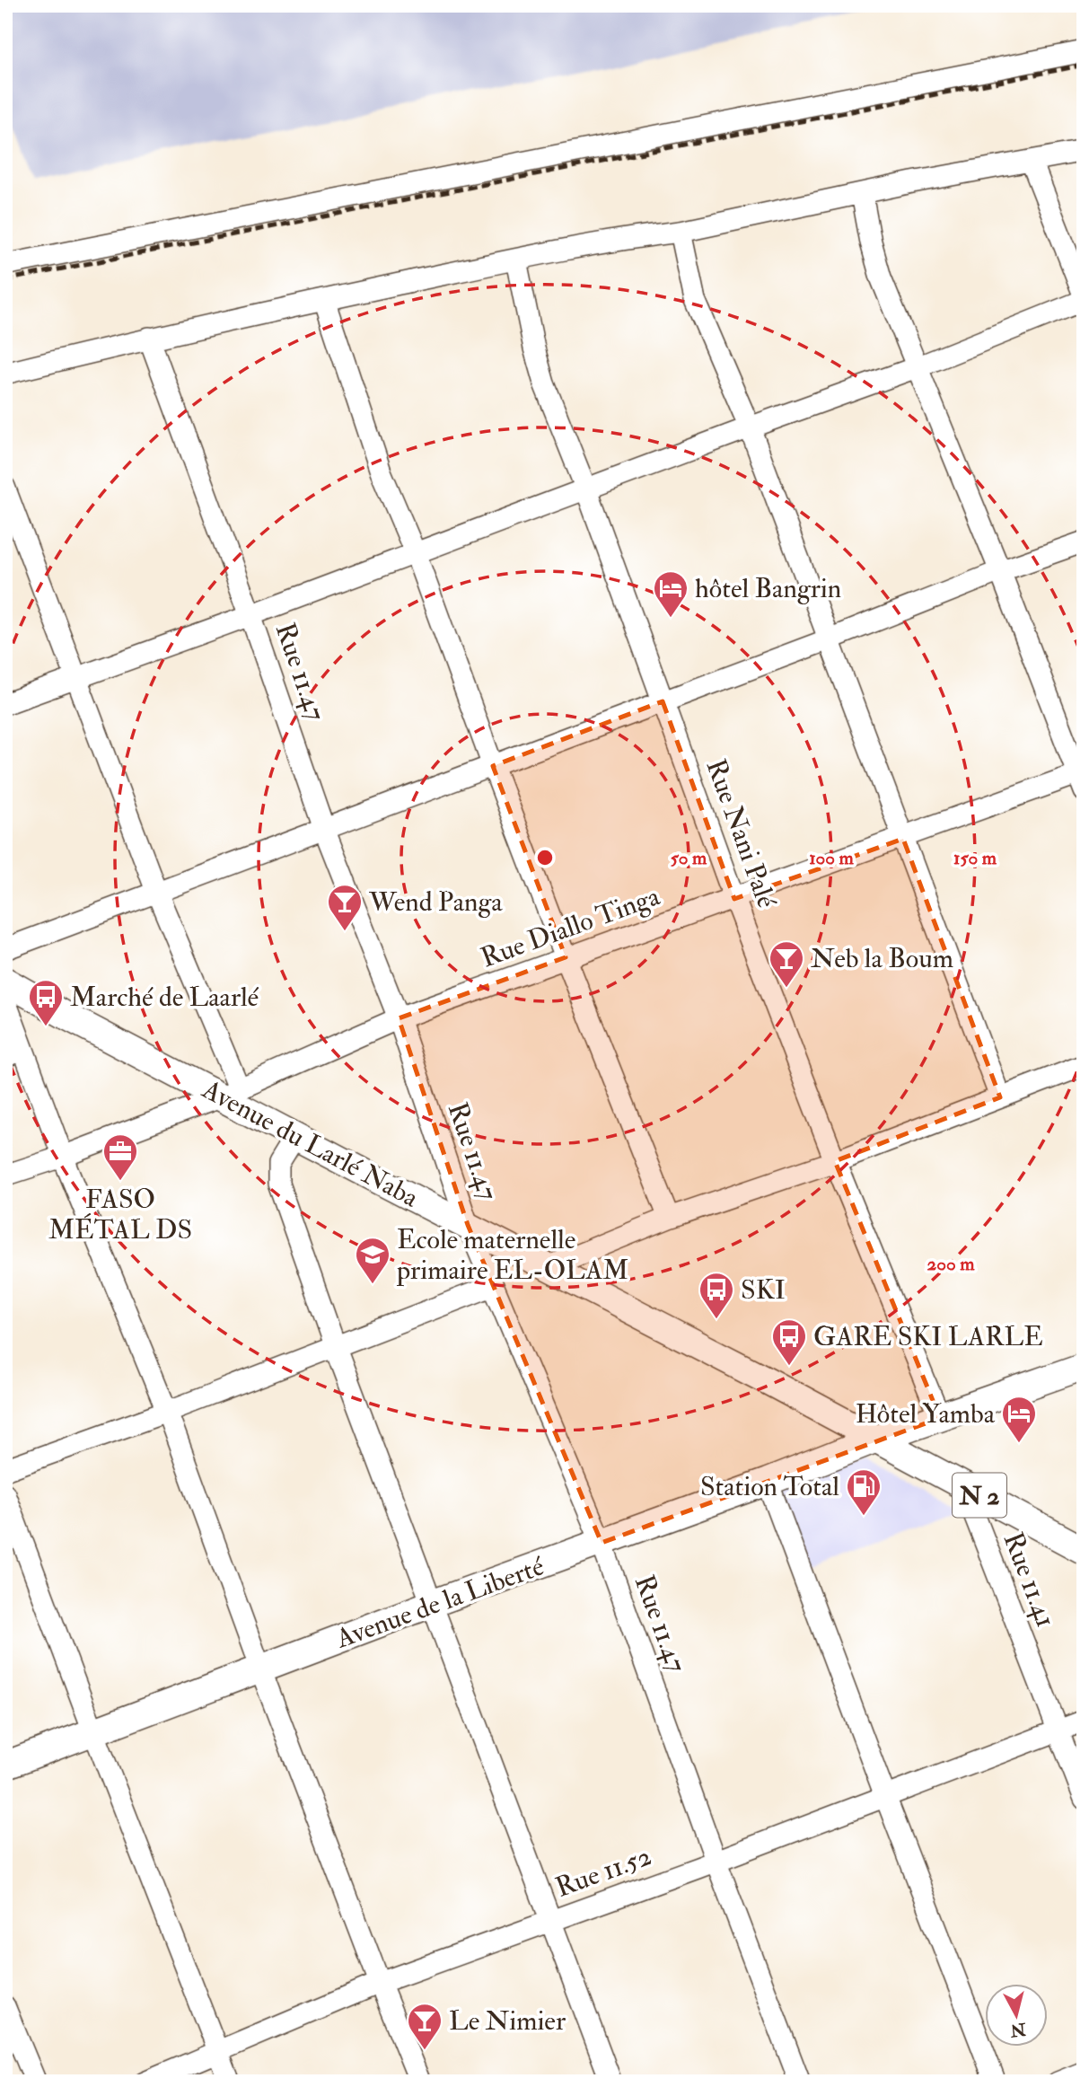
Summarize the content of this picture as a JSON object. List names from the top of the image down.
{
  "streets": {
    "main road": ["Avenue du Larlé Naba", "N 2", "Avenue de la Liberté"],
    "street": [
      "Rue 11.47",
      "Rue Nani Palé",
      "Rue Diallo Tinga",
      "Rue 11.41",
      "Rue 11.52"
    ]
  },
  "crossings": [
    ["Rue 11.47", "Rue Diallo Tinga"],
    ["Rue 11.47", "Avenue du Larlé Naba"],
    ["Rue 11.47", "Avenue de la Liberté"],
    ["Rue 11.47", "Rue 11.52"],
    ["Rue Nani Palé", "Rue Diallo Tinga"],
    ["Rue Nani Palé", "Avenue de la Liberté"],
    ["Rue Diallo Tinga", "Avenue du Larlé Naba"],
    ["Avenue du Larlé Naba", "Rue 11.41"],
    ["Avenue du Larlé Naba", "Avenue de la Liberté"],
    ["Rue 11.41", "Rue 11.52"]
  ],
  "places": {
    "hotel": ["hôtel Bangrin", "Hôtel Yamba"],
    "bar": ["Wend Panga", "Neb la Boum", "Le Nimier"],
    "bus stop": ["Marché de Laarlé", "SKI", "GARE SKI LARLE"],
    "office": ["FASO MÉTAL DS"],
    "school or university": ["Ecole maternelle primaire EL-OLAM"],
    "fuel station": ["Station Total"]
  },
  "north": "bottom",
  "rings": [
    "50 m",
    "100 m",
    "150 m",
    "200 m"
  ]
}
